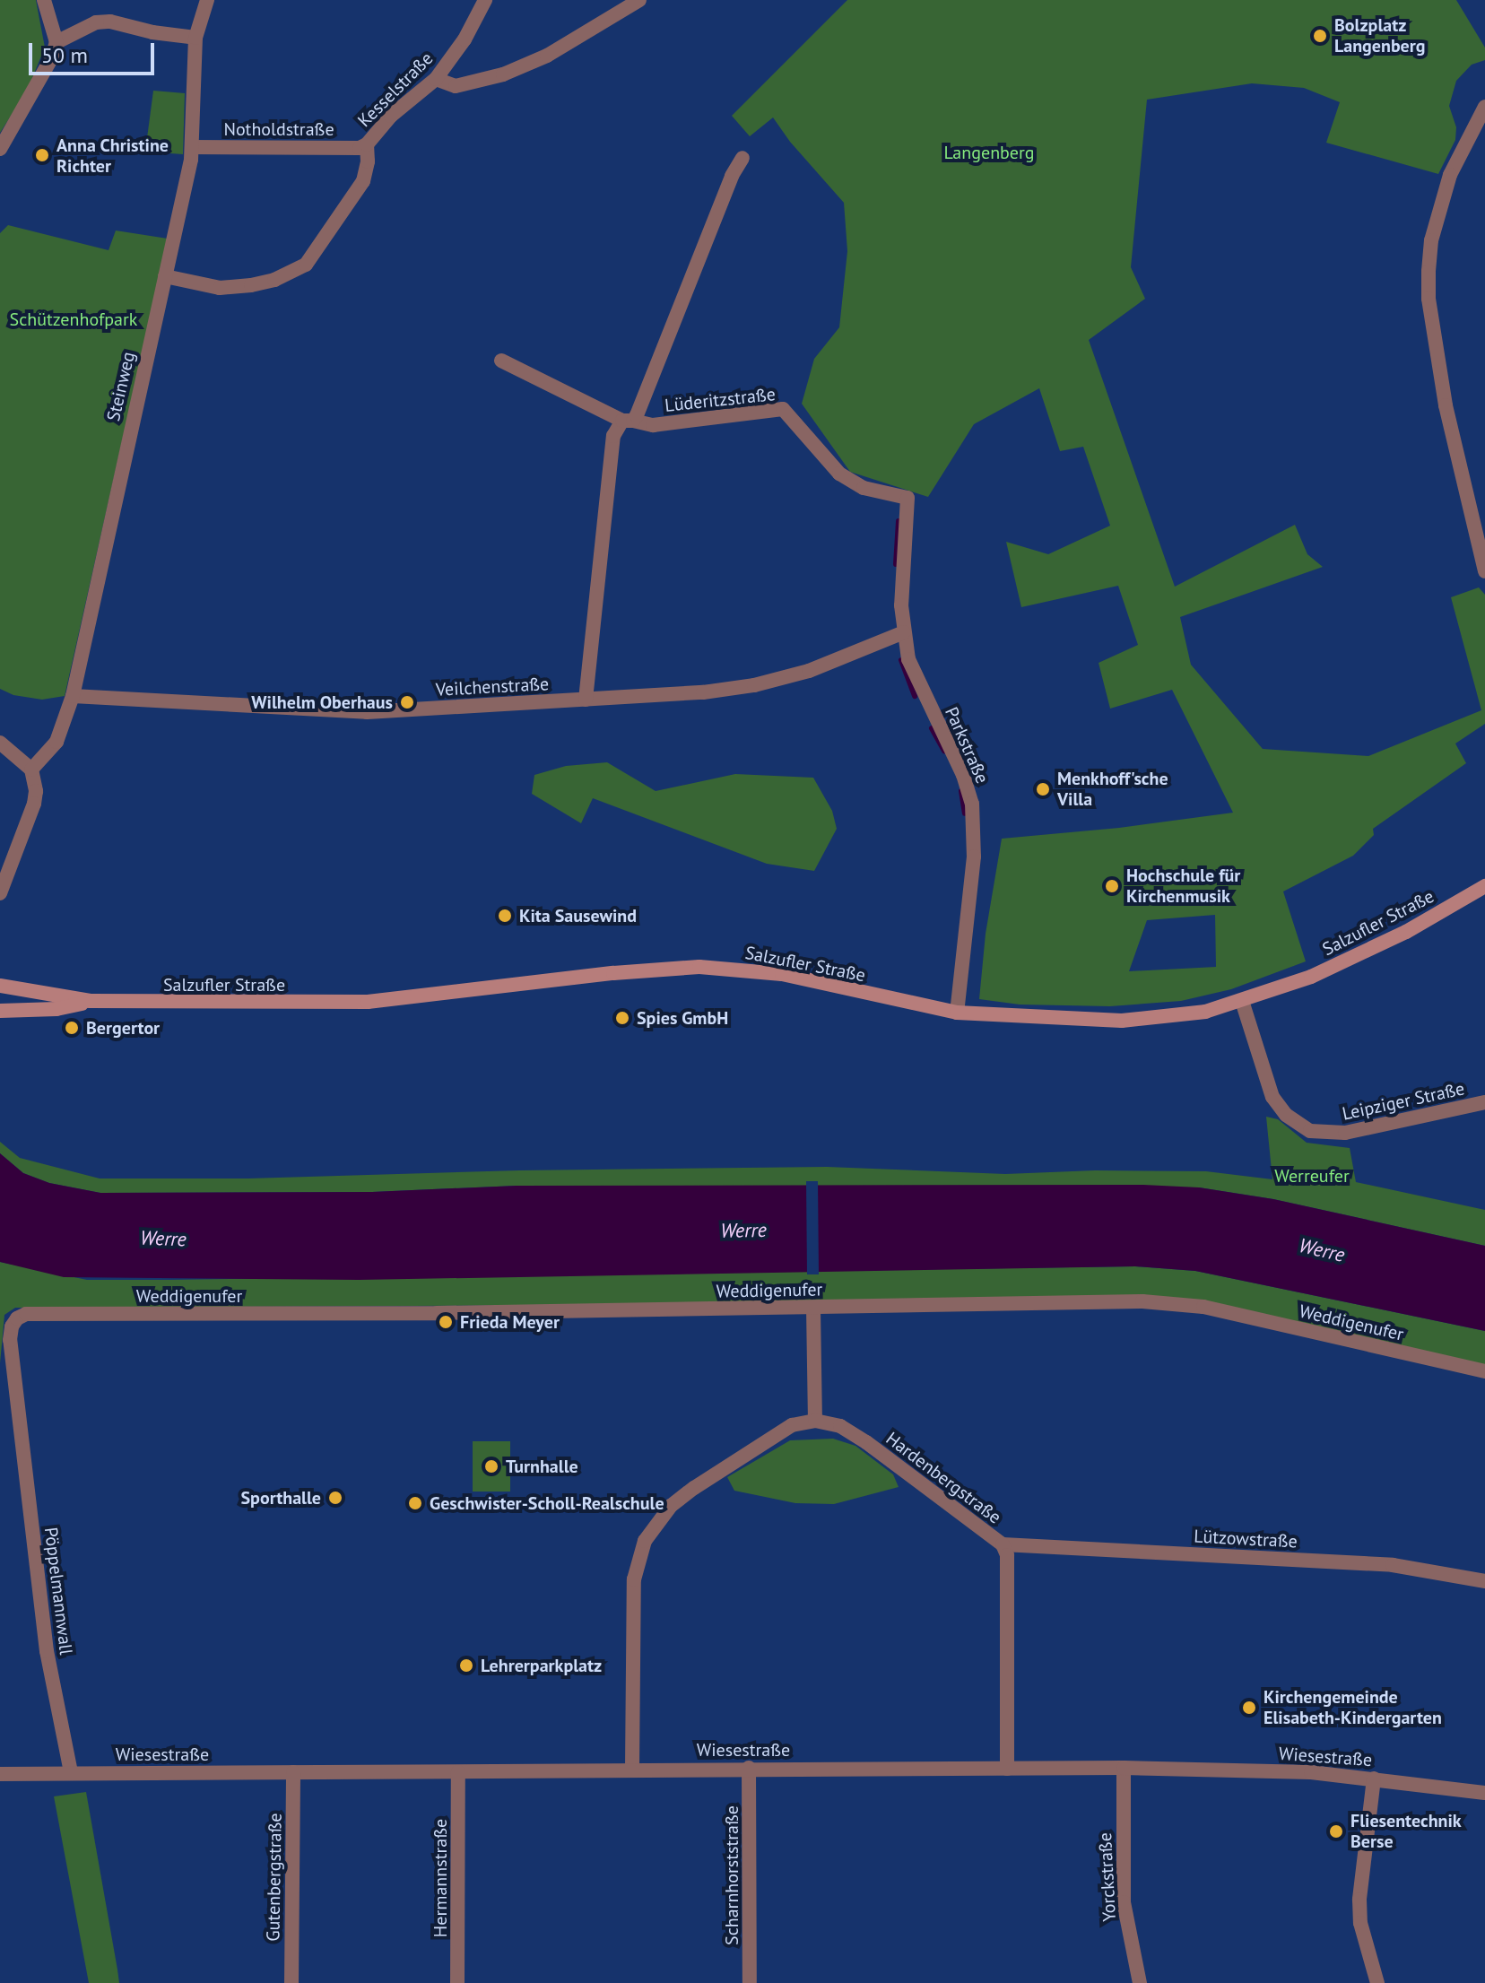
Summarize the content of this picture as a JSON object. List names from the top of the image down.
{
  "streets": {
    "main road": ["Salzufler Straße"],
    "street": [
      "Kesselstraße",
      "Notholdstraße",
      "Steinweg",
      "Lüderitzstraße",
      "Veilchenstraße",
      "Parkstraße",
      "Leipziger Straße",
      "Weddigenufer",
      "Hardenbergstraße",
      "Lützowstraße",
      "Pöppelmannwall",
      "Wiesestraße",
      "Scharnhorststraße",
      "Gutenbergstraße",
      "Yorckstraße",
      "Hermannstraße"
    ]
  },
  "crossings": [
    ["Kesselstraße", "Notholdstraße"],
    ["Kesselstraße", "Steinweg"],
    ["Notholdstraße", "Steinweg"],
    ["Steinweg", "Veilchenstraße"],
    ["Lüderitzstraße", "Veilchenstraße"],
    ["Lüderitzstraße", "Parkstraße"],
    ["Veilchenstraße", "Parkstraße"],
    ["Parkstraße", "Salzufler Straße"],
    ["Salzufler Straße", "Leipziger Straße"],
    ["Weddigenufer", "Pöppelmannwall"],
    ["Hardenbergstraße", "Lützowstraße"],
    ["Hardenbergstraße", "Wiesestraße"],
    ["Pöppelmannwall", "Wiesestraße"],
    ["Wiesestraße", "Scharnhorststraße"],
    ["Wiesestraße", "Gutenbergstraße"],
    ["Wiesestraße", "Yorckstraße"],
    ["Wiesestraße", "Hermannstraße"]
  ],
  "water": ["Werre"],
  "parks": ["Langenberg", "Schützenhofpark", "Werreufer"],
  "places": [
    "Bolzplatz Langenberg",
    "Anna Christine Richter",
    "Wilhelm Oberhaus",
    "Menkhoff'sche Villa",
    "Hochschule für Kirchenmusik",
    "Kita Sausewind",
    "Spies GmbH",
    "Bergertor",
    "Frieda Meyer",
    "Turnhalle",
    "Sporthalle",
    "Geschwister-Scholl-Realschule",
    "Lehrerparkplatz",
    "Kirchengemeinde Elisabeth-Kindergarten",
    "Fliesentechnik Berse"
  ],
  "scale_bar": "50 m"
}
